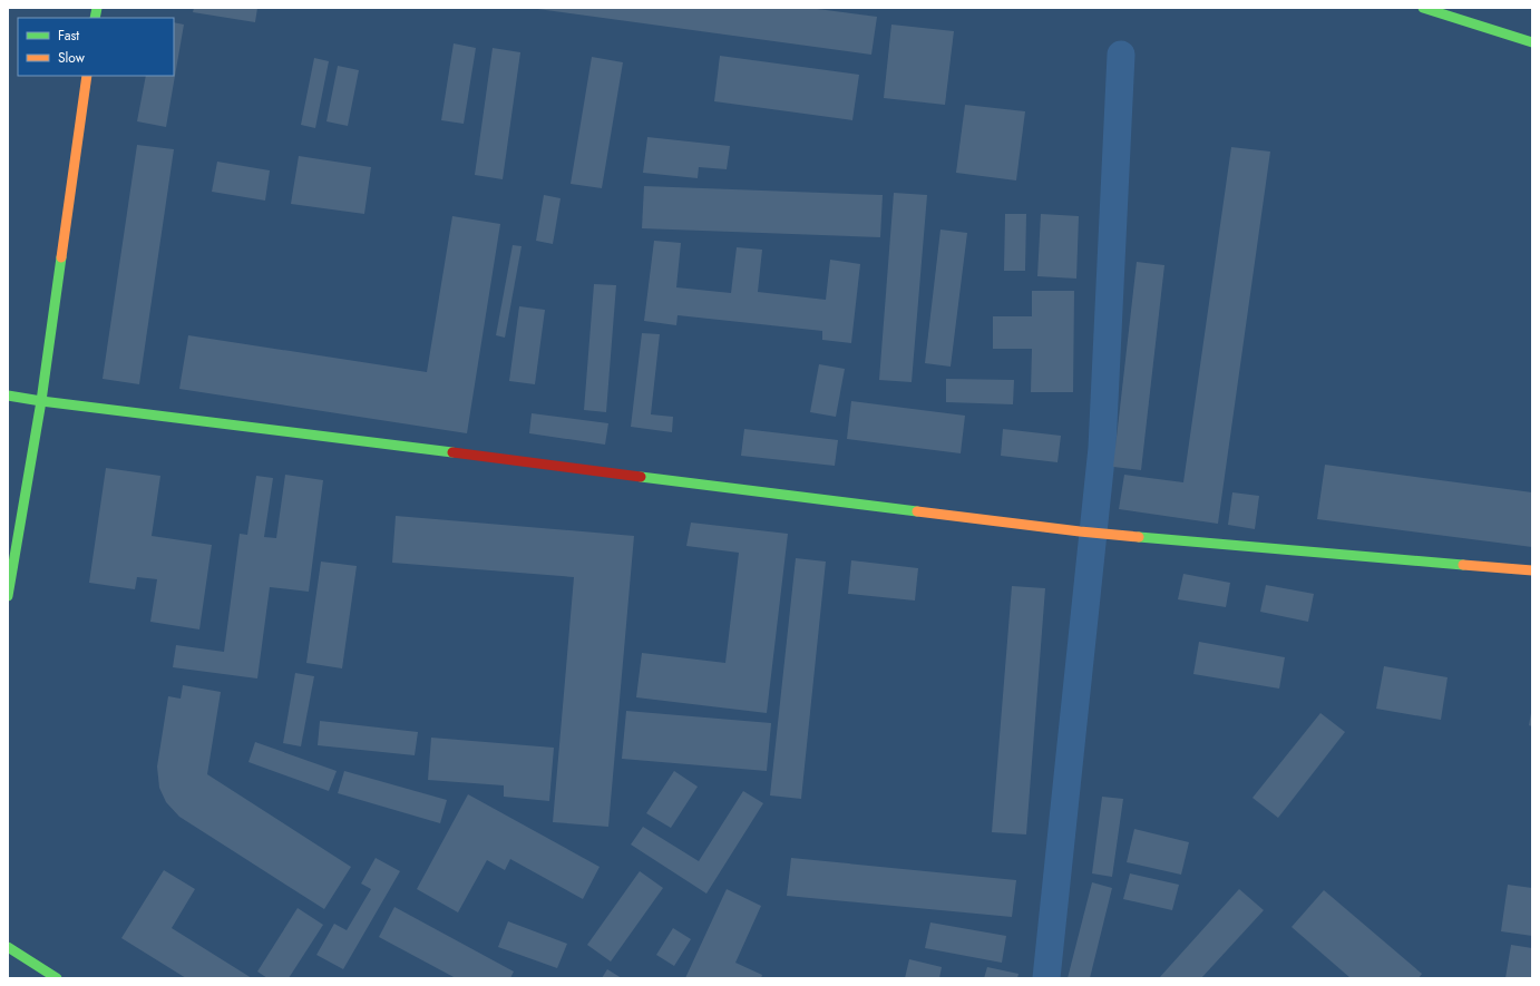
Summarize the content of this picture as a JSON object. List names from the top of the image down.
{
  "legend": ["Fast", "Slow"]
}
